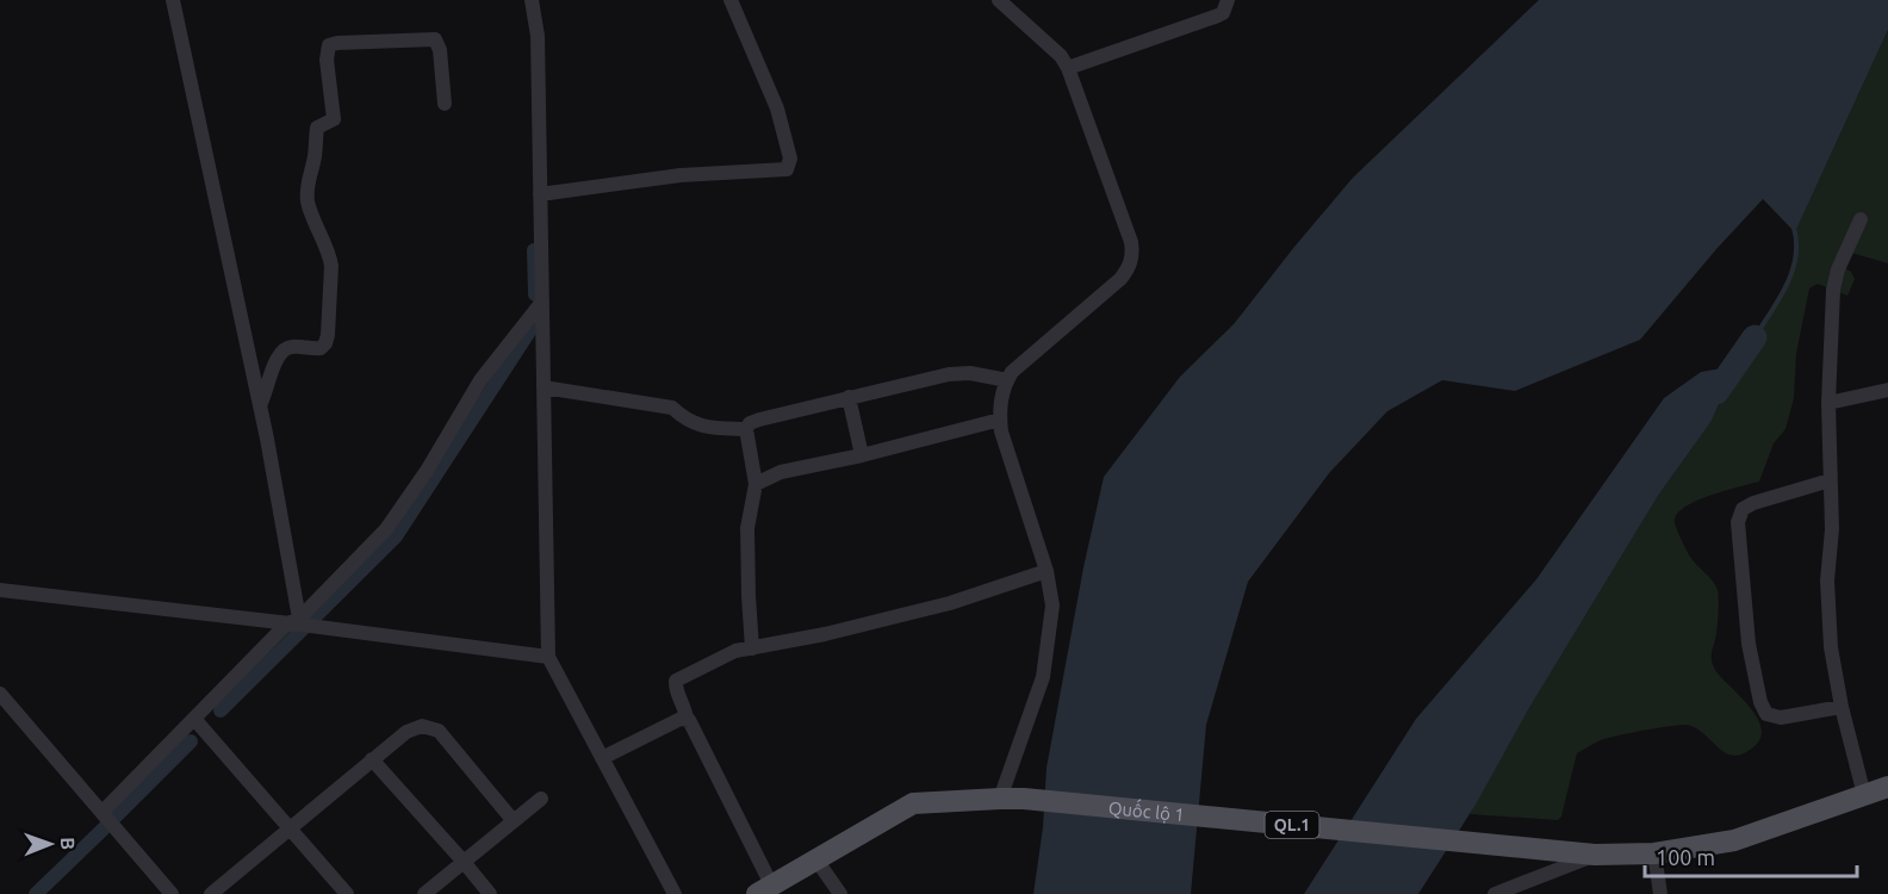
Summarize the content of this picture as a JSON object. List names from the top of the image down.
{
  "streets": {
    "main road": ["Quốc lộ 1", "QL.1"]
  },
  "crossings": [
    ["Quốc lộ 1", "QL.1"]
  ],
  "scale_bar": "100 m",
  "north": "right"
}
